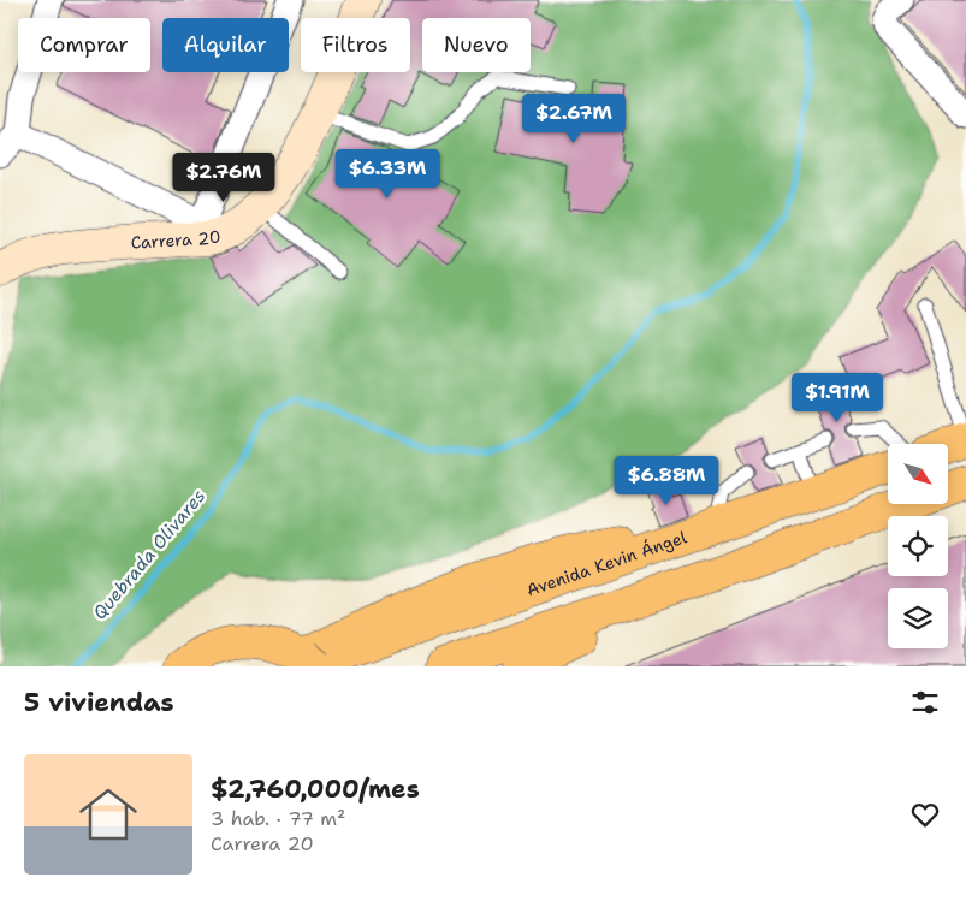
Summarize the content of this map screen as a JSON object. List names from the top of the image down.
{
  "streets": {
    "main road": ["Carrera 20", "Avenida Kevin Ángel"]
  },
  "water": ["Quebrada Olivares"],
  "north": "bottom right",
  "page": {
    "chip": [
      "Comprar",
      "Alquilar",
      "Filtros",
      "Nuevo"
    ],
    "price": [
      "$2.67M",
      "$6.33M",
      "$2.76M",
      "$1.91M",
      "$6.88M"
    ],
    "heading": "5 viviendas",
    "list": [
      {
        "name": "$2,760,000/mes",
        "note": "3 hab. · 77 m² · Carrera 20"
      }
    ]
  }
}
